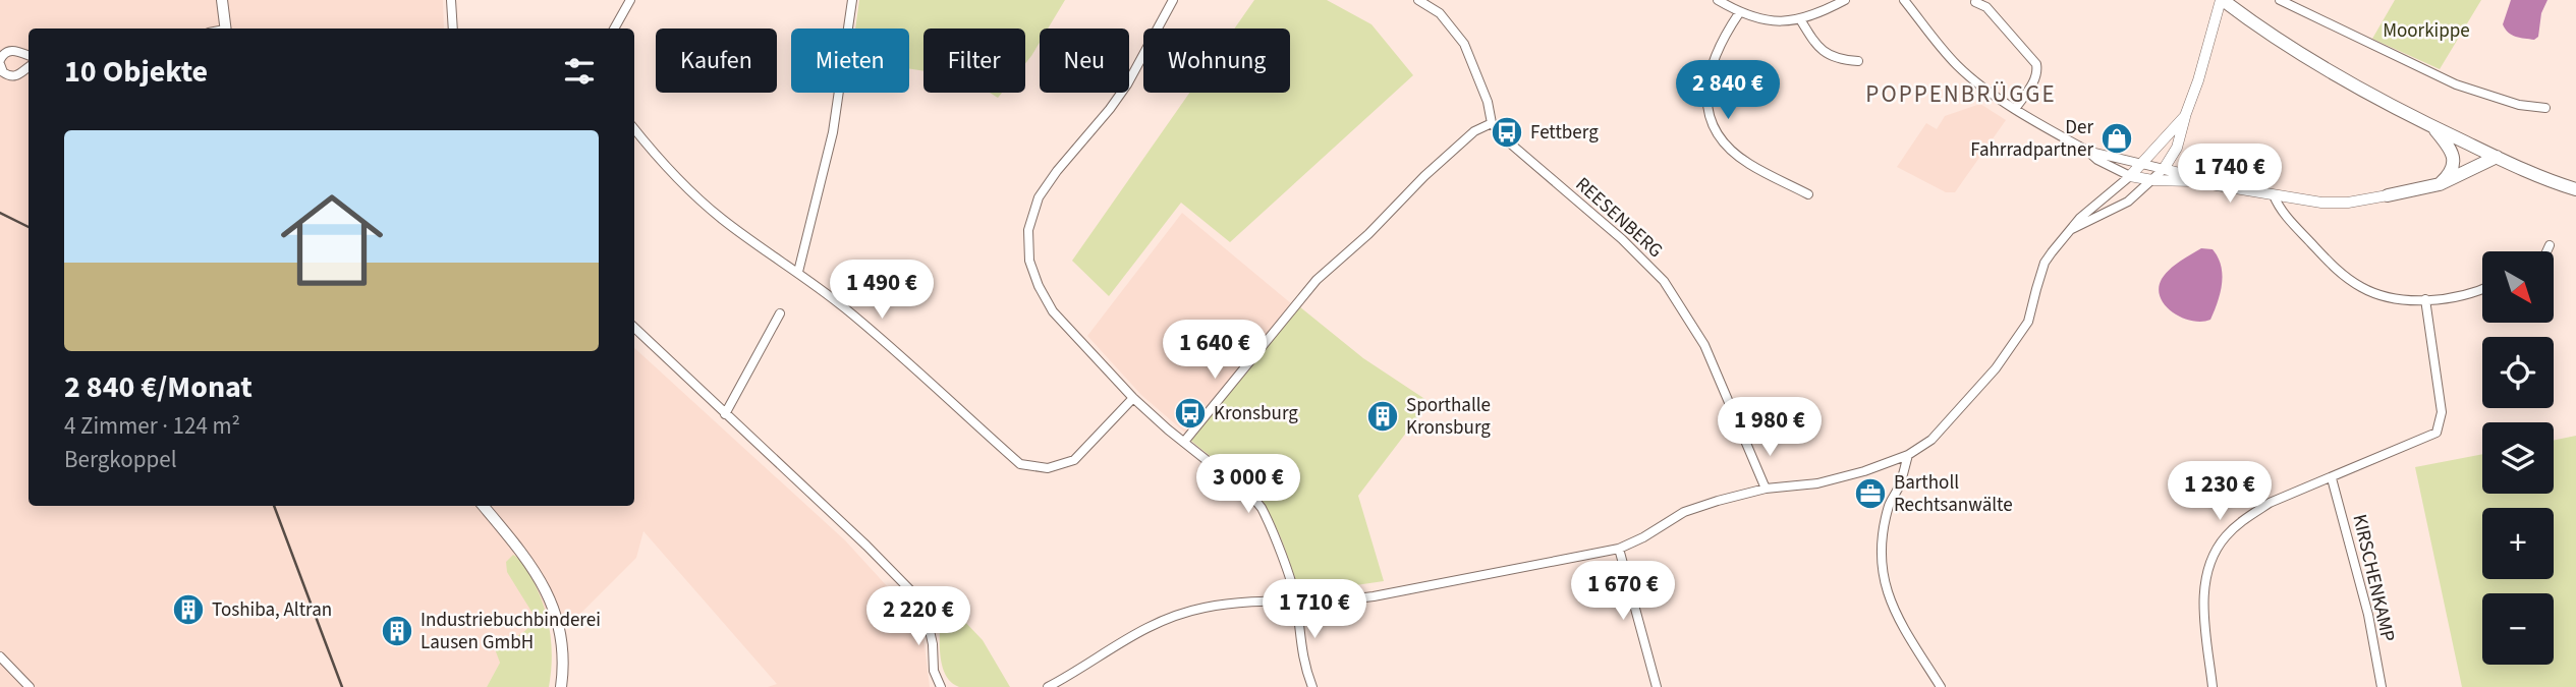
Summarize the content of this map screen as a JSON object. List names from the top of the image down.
{
  "streets": {
    "street": ["REESENBERG", "KIRSCHENKAMP"]
  },
  "districts": ["POPPENBRÜGGE"],
  "parks": ["Moorkippe"],
  "places": {
    "bus stop": ["Fettberg", "Kronsburg"],
    "shop": ["Der Fahrradpartner"],
    "building": ["Sporthalle Kronsburg", "Toshiba, Altran", "Industriebuchbinderei Lausen GmbH"],
    "office": ["Bartholl Rechtsanwälte"]
  },
  "north": "bottom right",
  "page": {
    "chip": [
      "Kaufen",
      "Mieten",
      "Filter",
      "Neu",
      "Wohnung"
    ],
    "heading": "10 Objekte",
    "price": [
      "2 840 €",
      "1 740 €",
      "1 490 €",
      "1 640 €",
      "1 980 €",
      "3 000 €",
      "1 230 €",
      "1 670 €",
      "1 710 €",
      "2 220 €"
    ],
    "list": [
      {
        "name": "2 840 €/Monat",
        "note": "4 Zimmer · 124 m² · Bergkoppel"
      }
    ],
    "map_buttons": ["+", "−"]
  }
}
